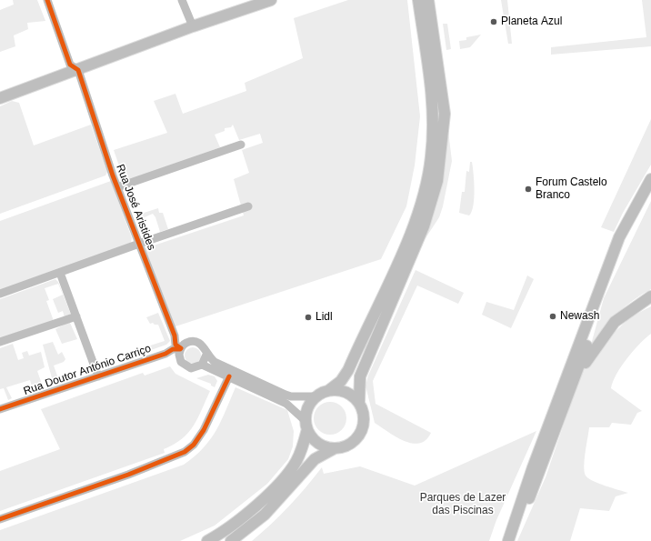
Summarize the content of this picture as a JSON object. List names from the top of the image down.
{
  "streets": {
    "street": ["Rua José Aristides", "Rua Doutor António Carriço"]
  },
  "crossings": [
    ["Rua José Aristides", "Rua Doutor António Carriço"]
  ],
  "parks": ["Parques de Lazer das Piscinas"],
  "places": [
    "Planeta Azul",
    "Forum Castelo Branco",
    "Newash",
    "Lidl"
  ]
}
